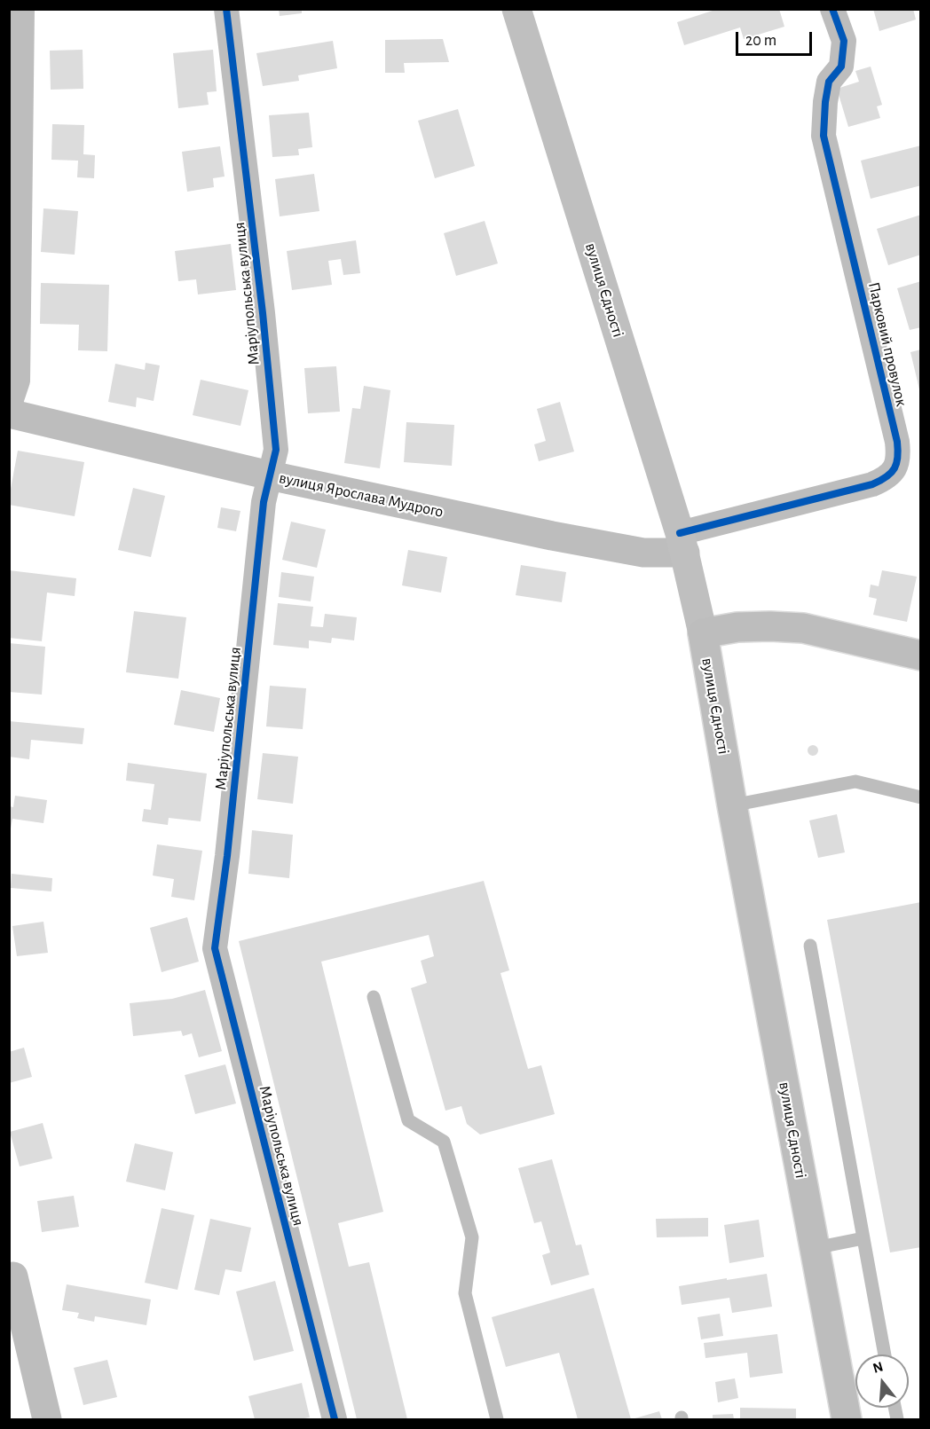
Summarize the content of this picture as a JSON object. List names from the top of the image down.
{
  "streets": {
    "main road": ["вулиця Єдності", "вулиця Ярослава Мудрого"],
    "street": ["Маріупольська вулиця", "Парковий провулок"]
  },
  "crossings": [
    ["вулиця Єдності", "Парковий провулок"],
    ["вулиця Єдності", "вулиця Ярослава Мудрого"],
    ["Маріупольська вулиця", "вулиця Ярослава Мудрого"],
    ["Парковий провулок", "вулиця Ярослава Мудрого"]
  ],
  "scale_bar": "20 m",
  "north": "top"
}
